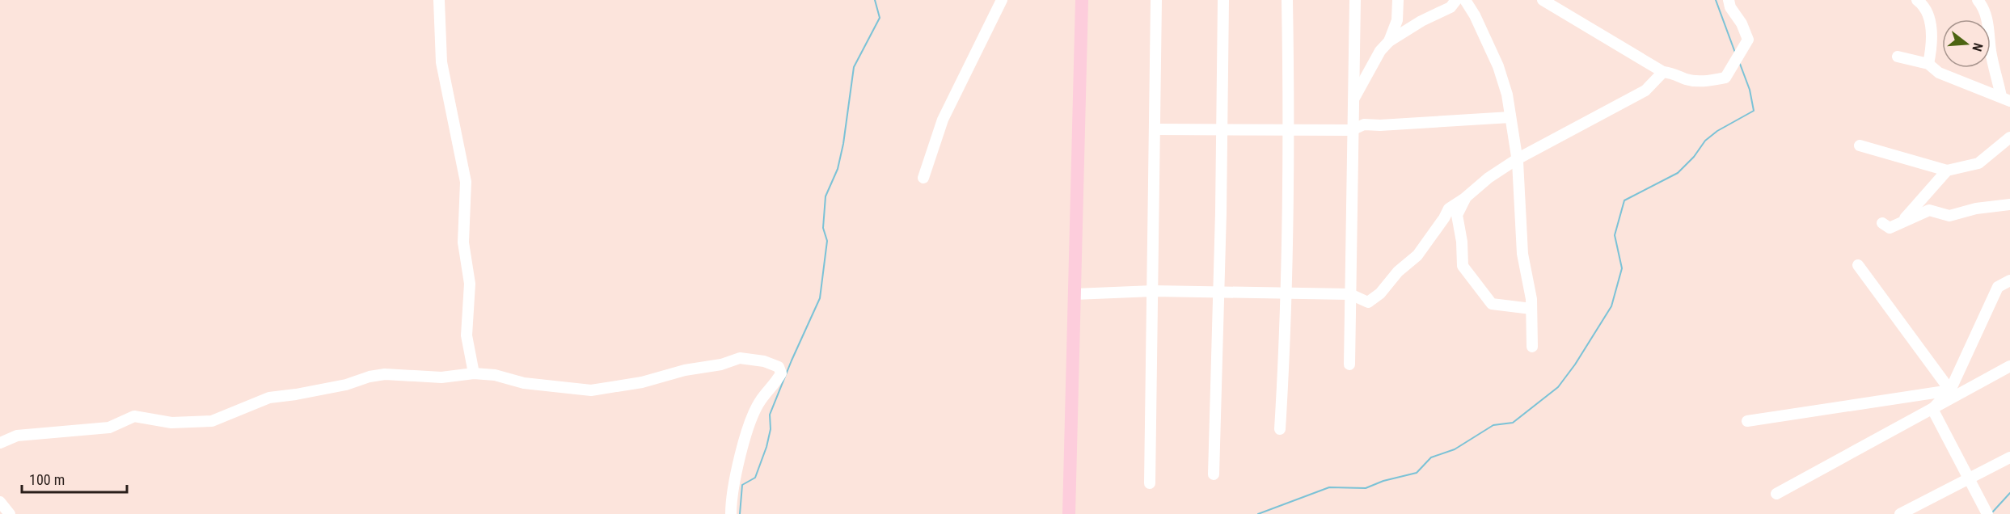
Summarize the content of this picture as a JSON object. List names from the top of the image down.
{
  "scale_bar": "100 m",
  "north": "right"
}
